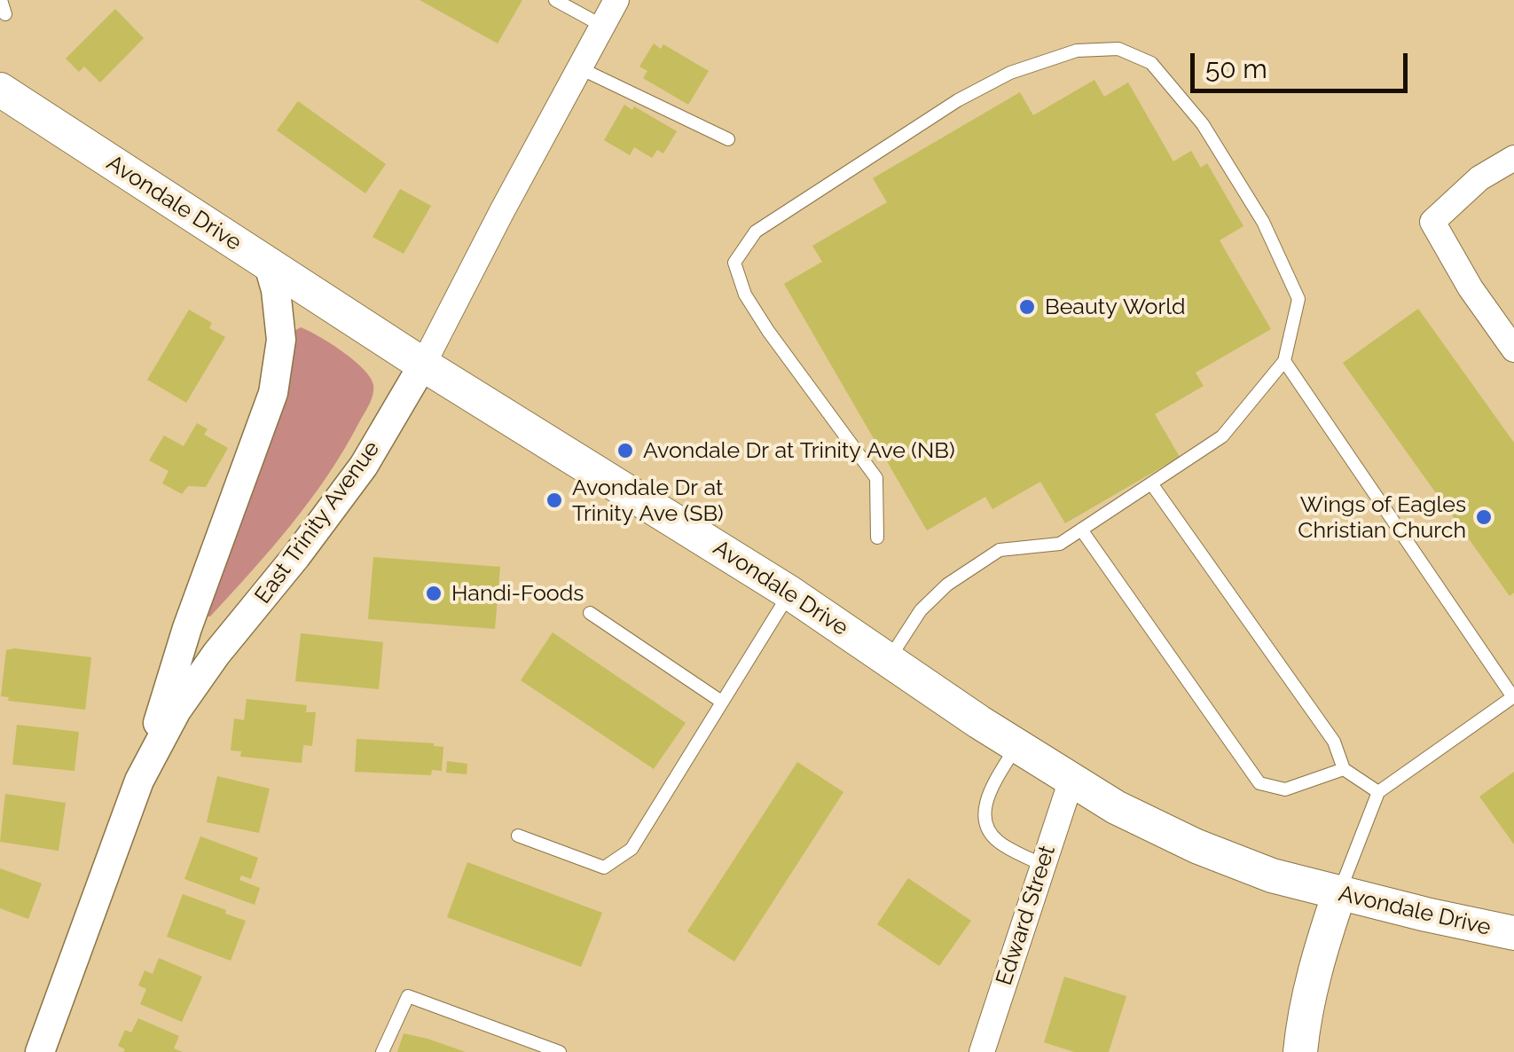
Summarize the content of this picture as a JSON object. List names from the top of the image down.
{
  "streets": {
    "main road": ["Avondale Drive"],
    "street": ["East Trinity Avenue", "Edward Street"]
  },
  "crossings": [
    ["Avondale Drive", "East Trinity Avenue"],
    ["Avondale Drive", "Edward Street"]
  ],
  "places": [
    "Beauty World",
    "Avondale Dr at Trinity Ave (NB)",
    "Avondale Dr at Trinity Ave (SB)",
    "Wings of Eagles Christian Church",
    "Handi-Foods"
  ],
  "scale_bar": "50 m"
}
